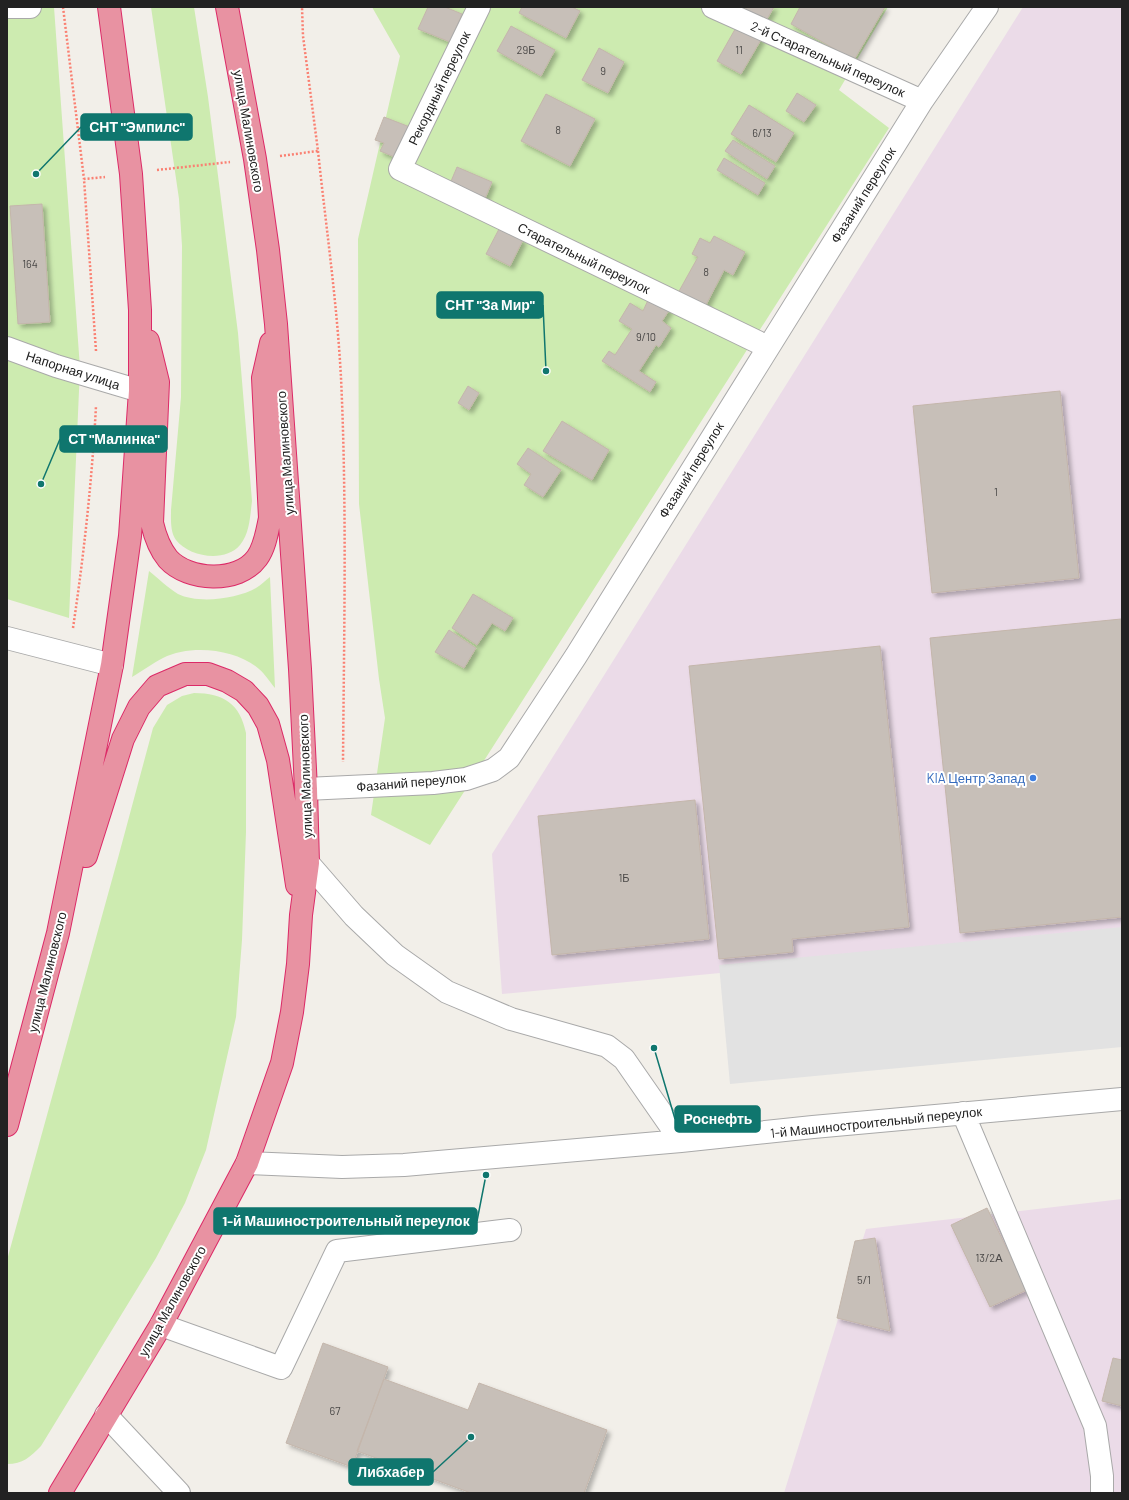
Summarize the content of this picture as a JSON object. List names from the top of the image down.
{
  "streets": {
    "highway": ["улица Малиновского"],
    "street": [
      "2-й Старательный переулок",
      "Рекордный переулок",
      "Фазаний переулок",
      "Старательный переулок",
      "Напорная улица",
      "1-й Машиностроительный переулок"
    ]
  },
  "crossings": [
    ["2-й Старательный переулок", "Фазаний переулок"],
    ["Рекордный переулок", "Старательный переулок"],
    ["улица Малиновского", "Фазаний переулок"],
    ["улица Малиновского", "Напорная улица"],
    ["улица Малиновского", "1-й Машиностроительный переулок"],
    ["Фазаний переулок", "Старательный переулок"]
  ],
  "places": [
    "СНТ \"Эмпилс\"",
    "СНТ \"За Мир\"",
    "СТ \"Малинка\"",
    "KIA Центр Запад",
    "Роснефть",
    "1-й Машиностроительный переулок",
    "Либхабер"
  ],
  "house_numbers": [
    "29Б",
    "11",
    "9",
    "8",
    "6/13",
    "164",
    "8",
    "9/10",
    "1",
    "1Б",
    "13/2А",
    "5/1",
    "67"
  ]
}
